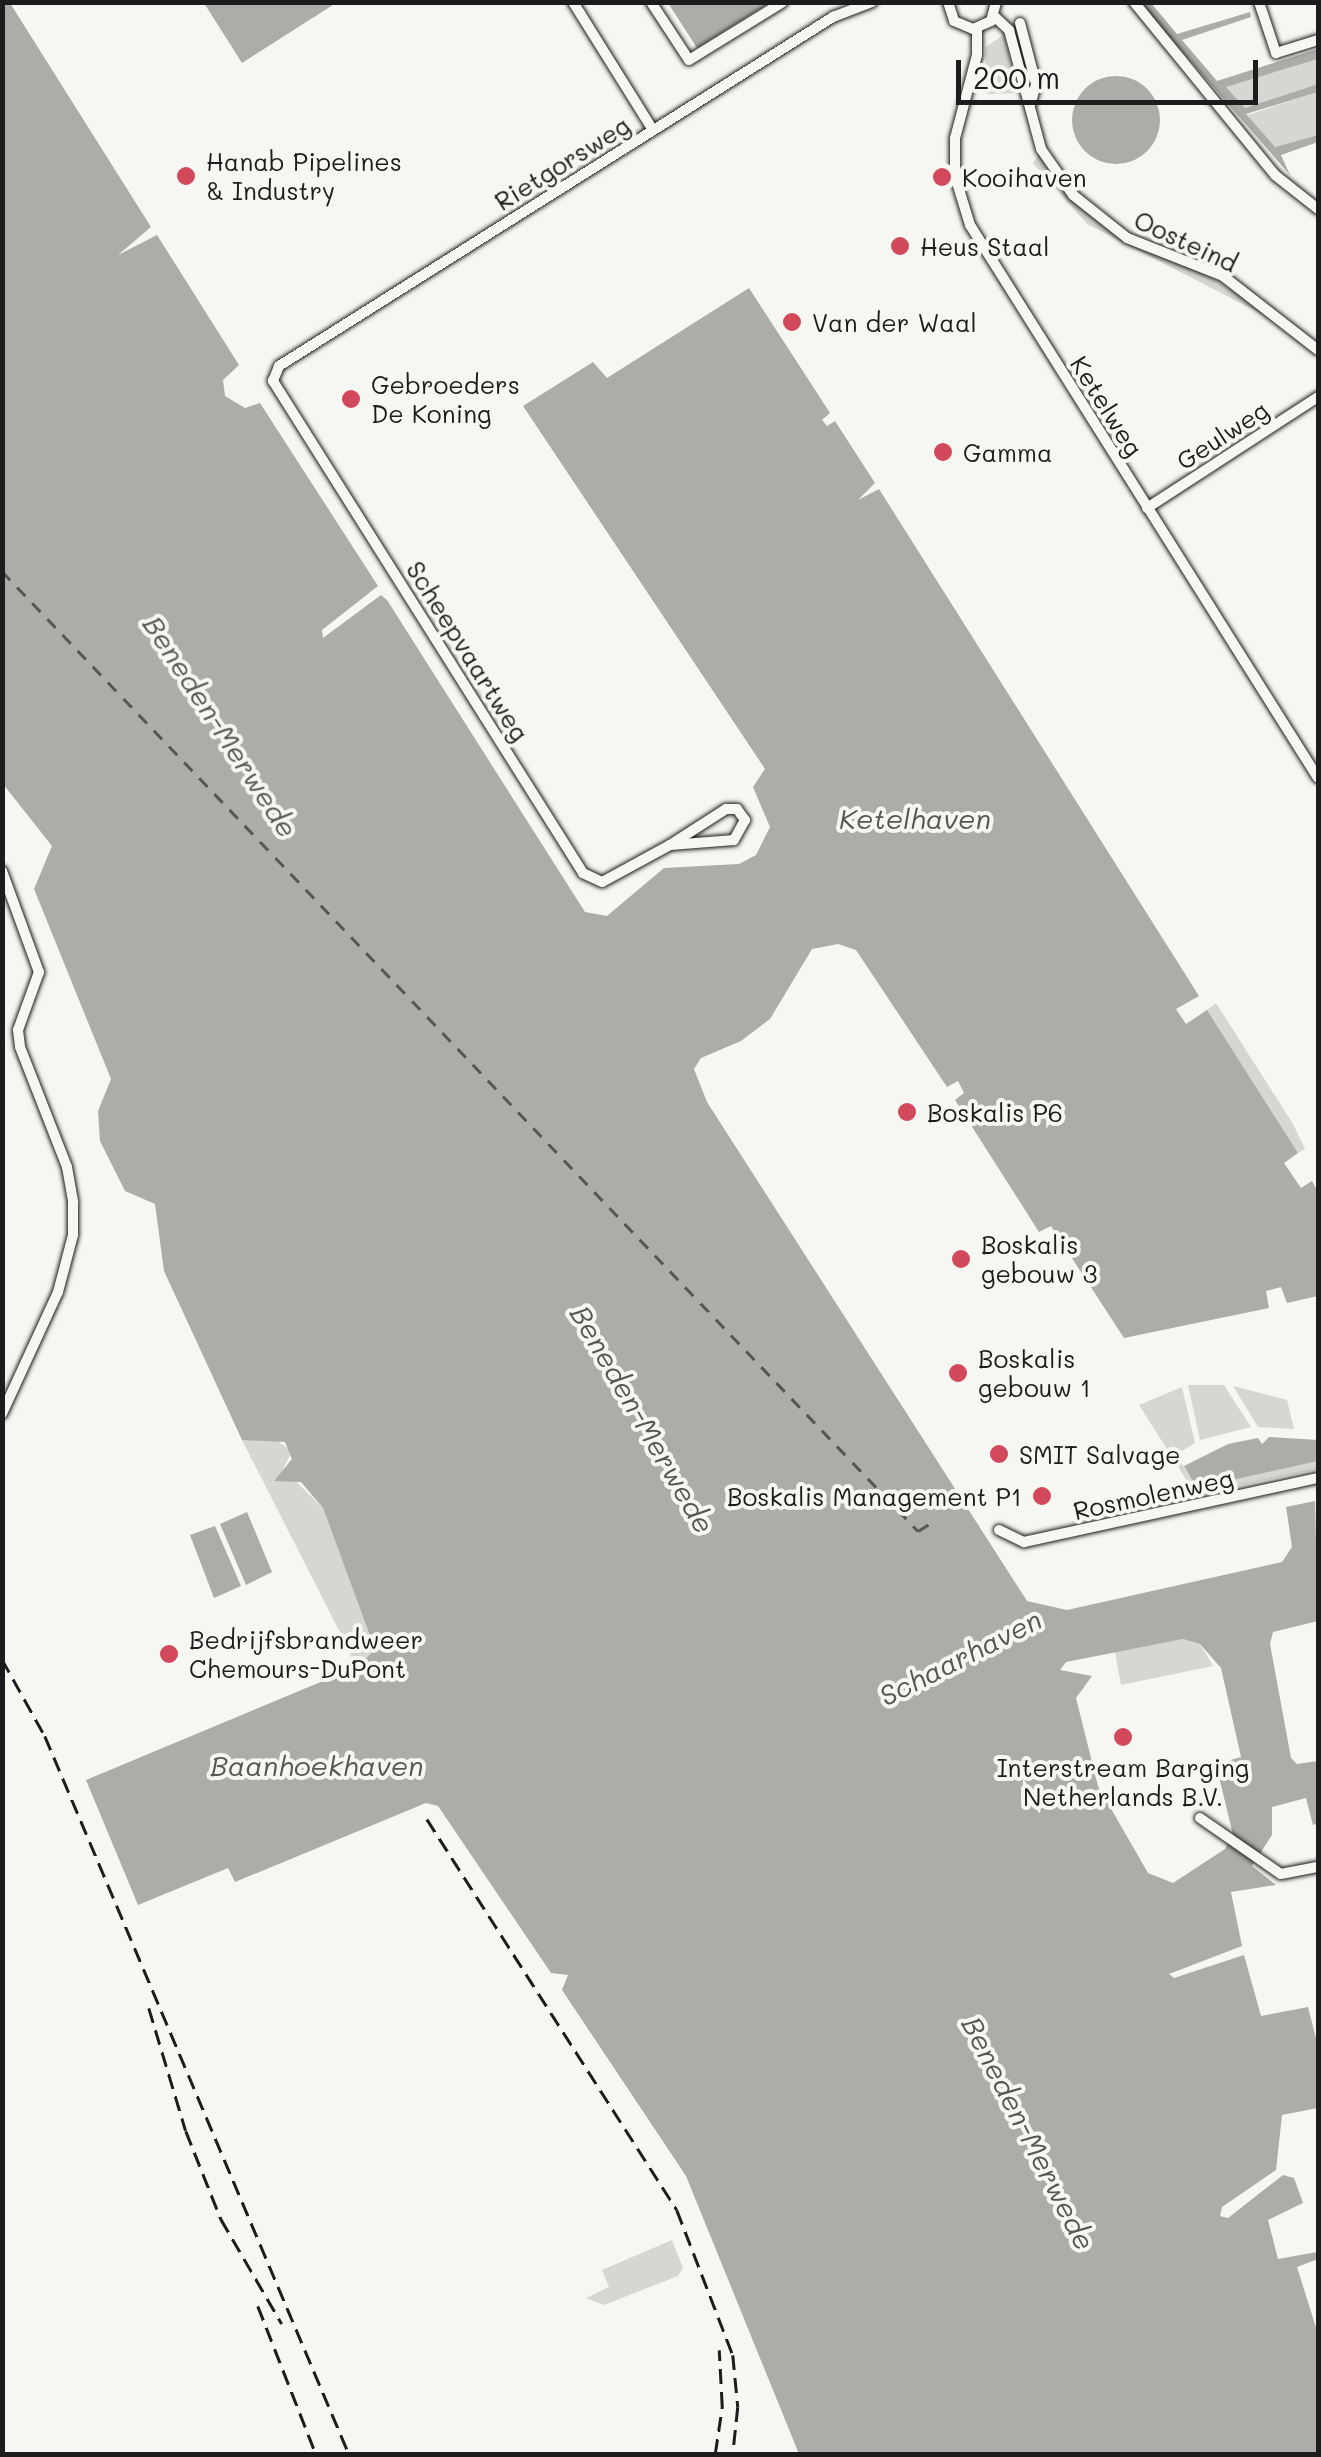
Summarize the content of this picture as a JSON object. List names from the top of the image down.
{
  "streets": {
    "street": [
      "Rietgorsweg",
      "Oosteind",
      "Ketelweg",
      "Geulweg",
      "Scheepvaartweg",
      "Rosmolenweg"
    ]
  },
  "crossings": [
    ["Rietgorsweg", "Scheepvaartweg"],
    ["Ketelweg", "Geulweg"]
  ],
  "water": [
    "Beneden-Merwede",
    "Ketelhaven",
    "Schaarhaven",
    "Baanhoekhaven"
  ],
  "places": [
    "Hanab Pipelines & Industry",
    "Kooihaven",
    "Heus Staal",
    "Van der Waal",
    "Gebroeders De Koning",
    "Gamma",
    "Boskalis P6",
    "Boskalis gebouw 3",
    "Boskalis gebouw 1",
    "SMIT Salvage",
    "Boskalis Management P1",
    "Bedrijfsbrandweer Chemours-DuPont",
    "Interstream Barging Netherlands B.V."
  ],
  "scale_bar": "200 m"
}
